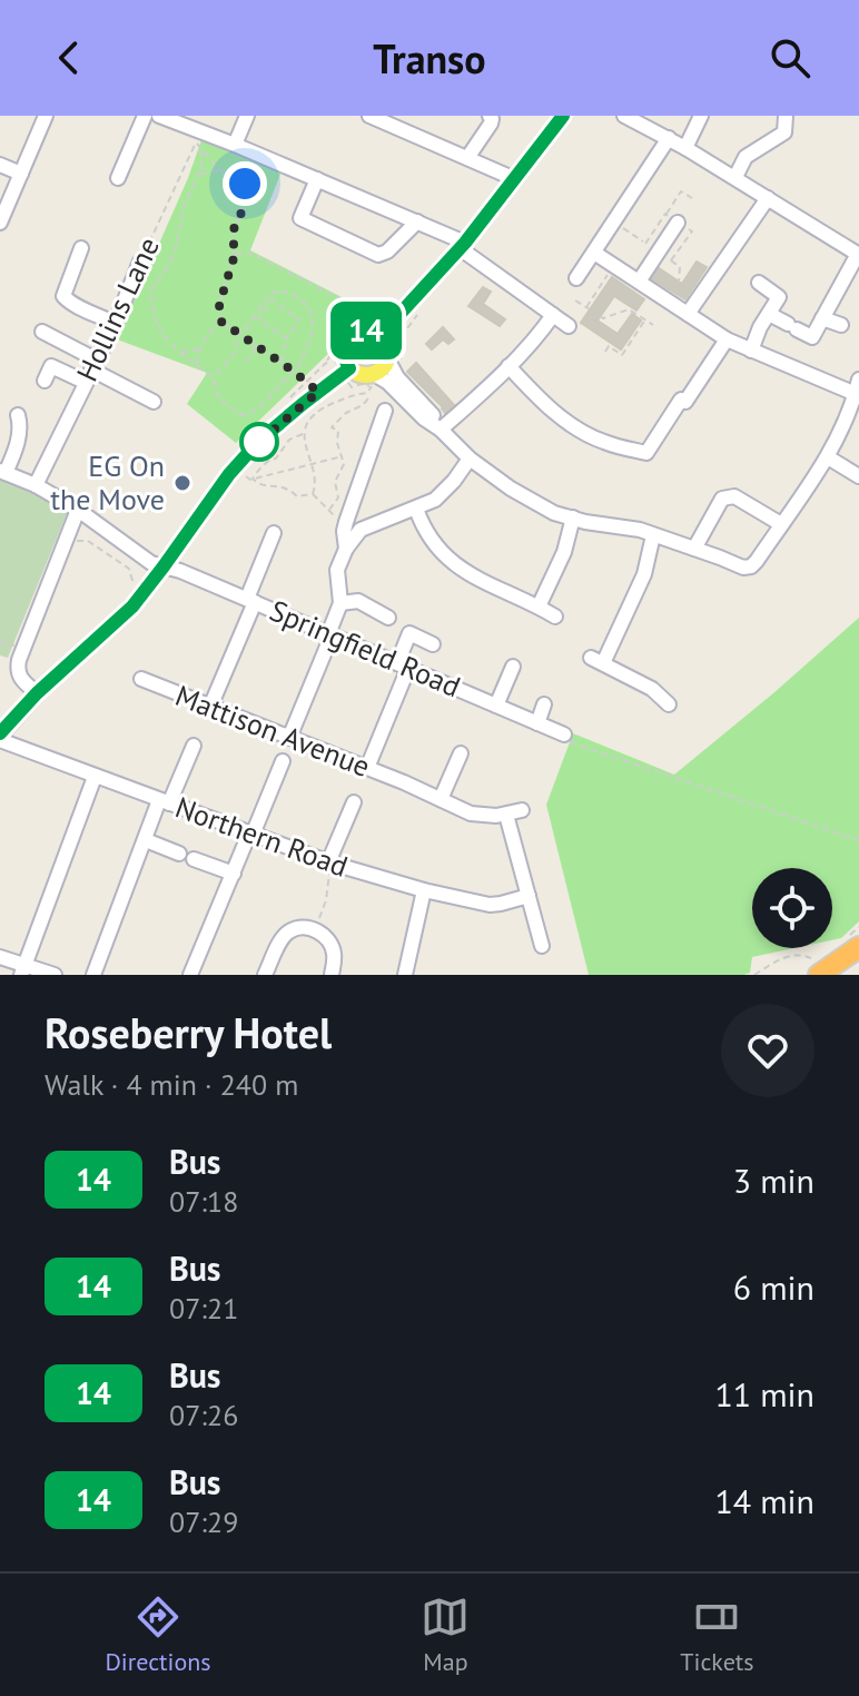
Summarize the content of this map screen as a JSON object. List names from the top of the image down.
{
  "streets": {
    "street": [
      "Hollins Lane",
      "Springfield Road",
      "Mattison Avenue",
      "Northern Road"
    ]
  },
  "crossings": [
    ["Hollins Lane", "Springfield Road"],
    ["Mattison Avenue", "Northern Road"]
  ],
  "places": ["EG On the Move"],
  "lines": ["bus line 14"],
  "page": {
    "header": "Transo",
    "on_map": "14",
    "heading": ["Roseberry Hotel", "Walk · 4 min · 240 m"],
    "list": [
      {
        "mark": "14",
        "name": "Bus",
        "note": "07:18",
        "value": "3 min"
      },
      {
        "mark": "14",
        "name": "Bus",
        "note": "07:21",
        "value": "6 min"
      },
      {
        "mark": "14",
        "name": "Bus",
        "note": "07:26",
        "value": "11 min"
      },
      {
        "mark": "14",
        "name": "Bus",
        "note": "07:29",
        "value": "14 min"
      }
    ],
    "tabs": ["Directions", "Map", "Tickets"]
  }
}
